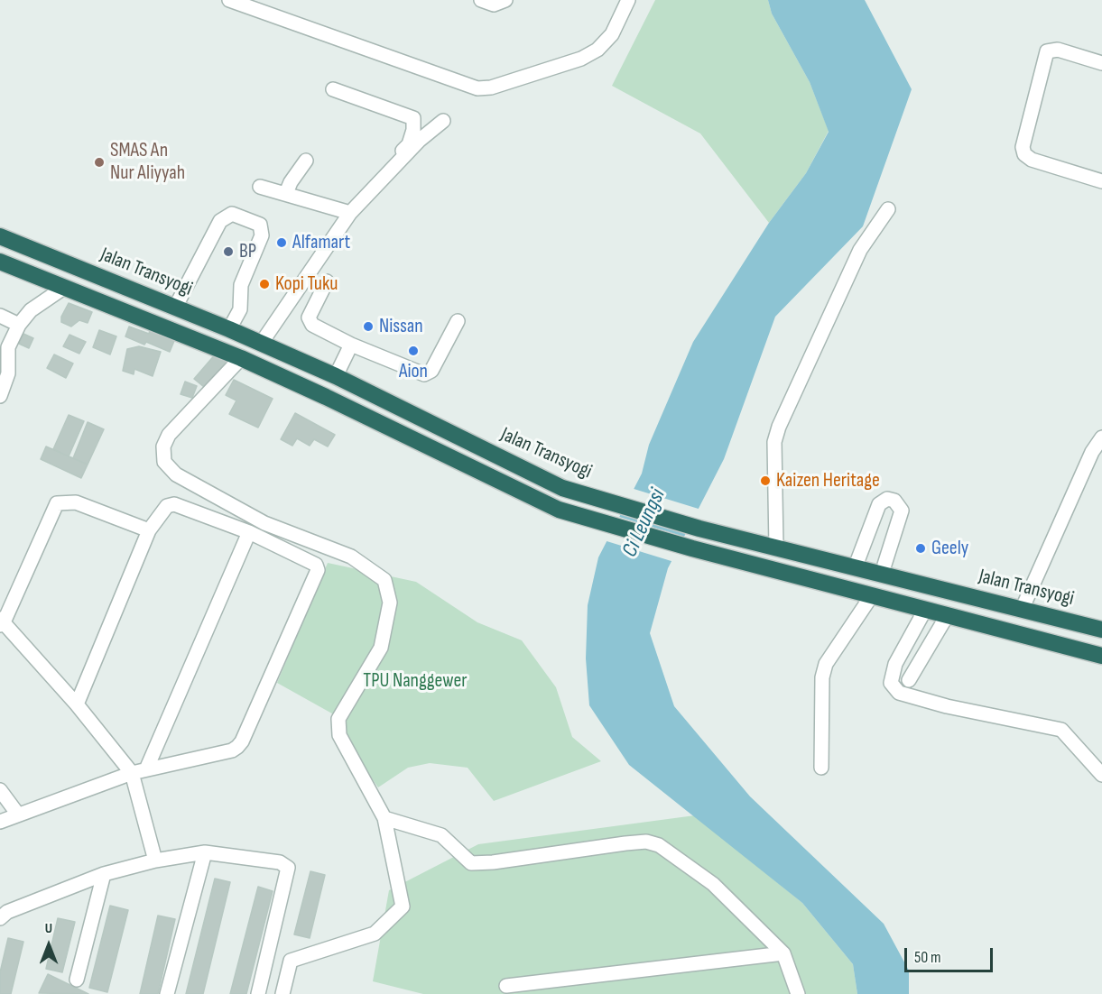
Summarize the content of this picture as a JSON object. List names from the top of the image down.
{
  "streets": {
    "highway": ["Jalan Transyogi"]
  },
  "water": ["Ci Leungsi"],
  "parks": ["TPU Nanggewer"],
  "places": [
    "SMAS An Nur Aliyyah",
    "Alfamart",
    "BP",
    "Kopi Tuku",
    "Nissan",
    "Aion",
    "Kaizen Heritage",
    "Geely"
  ],
  "scale_bar": "50 m",
  "north": "top"
}
